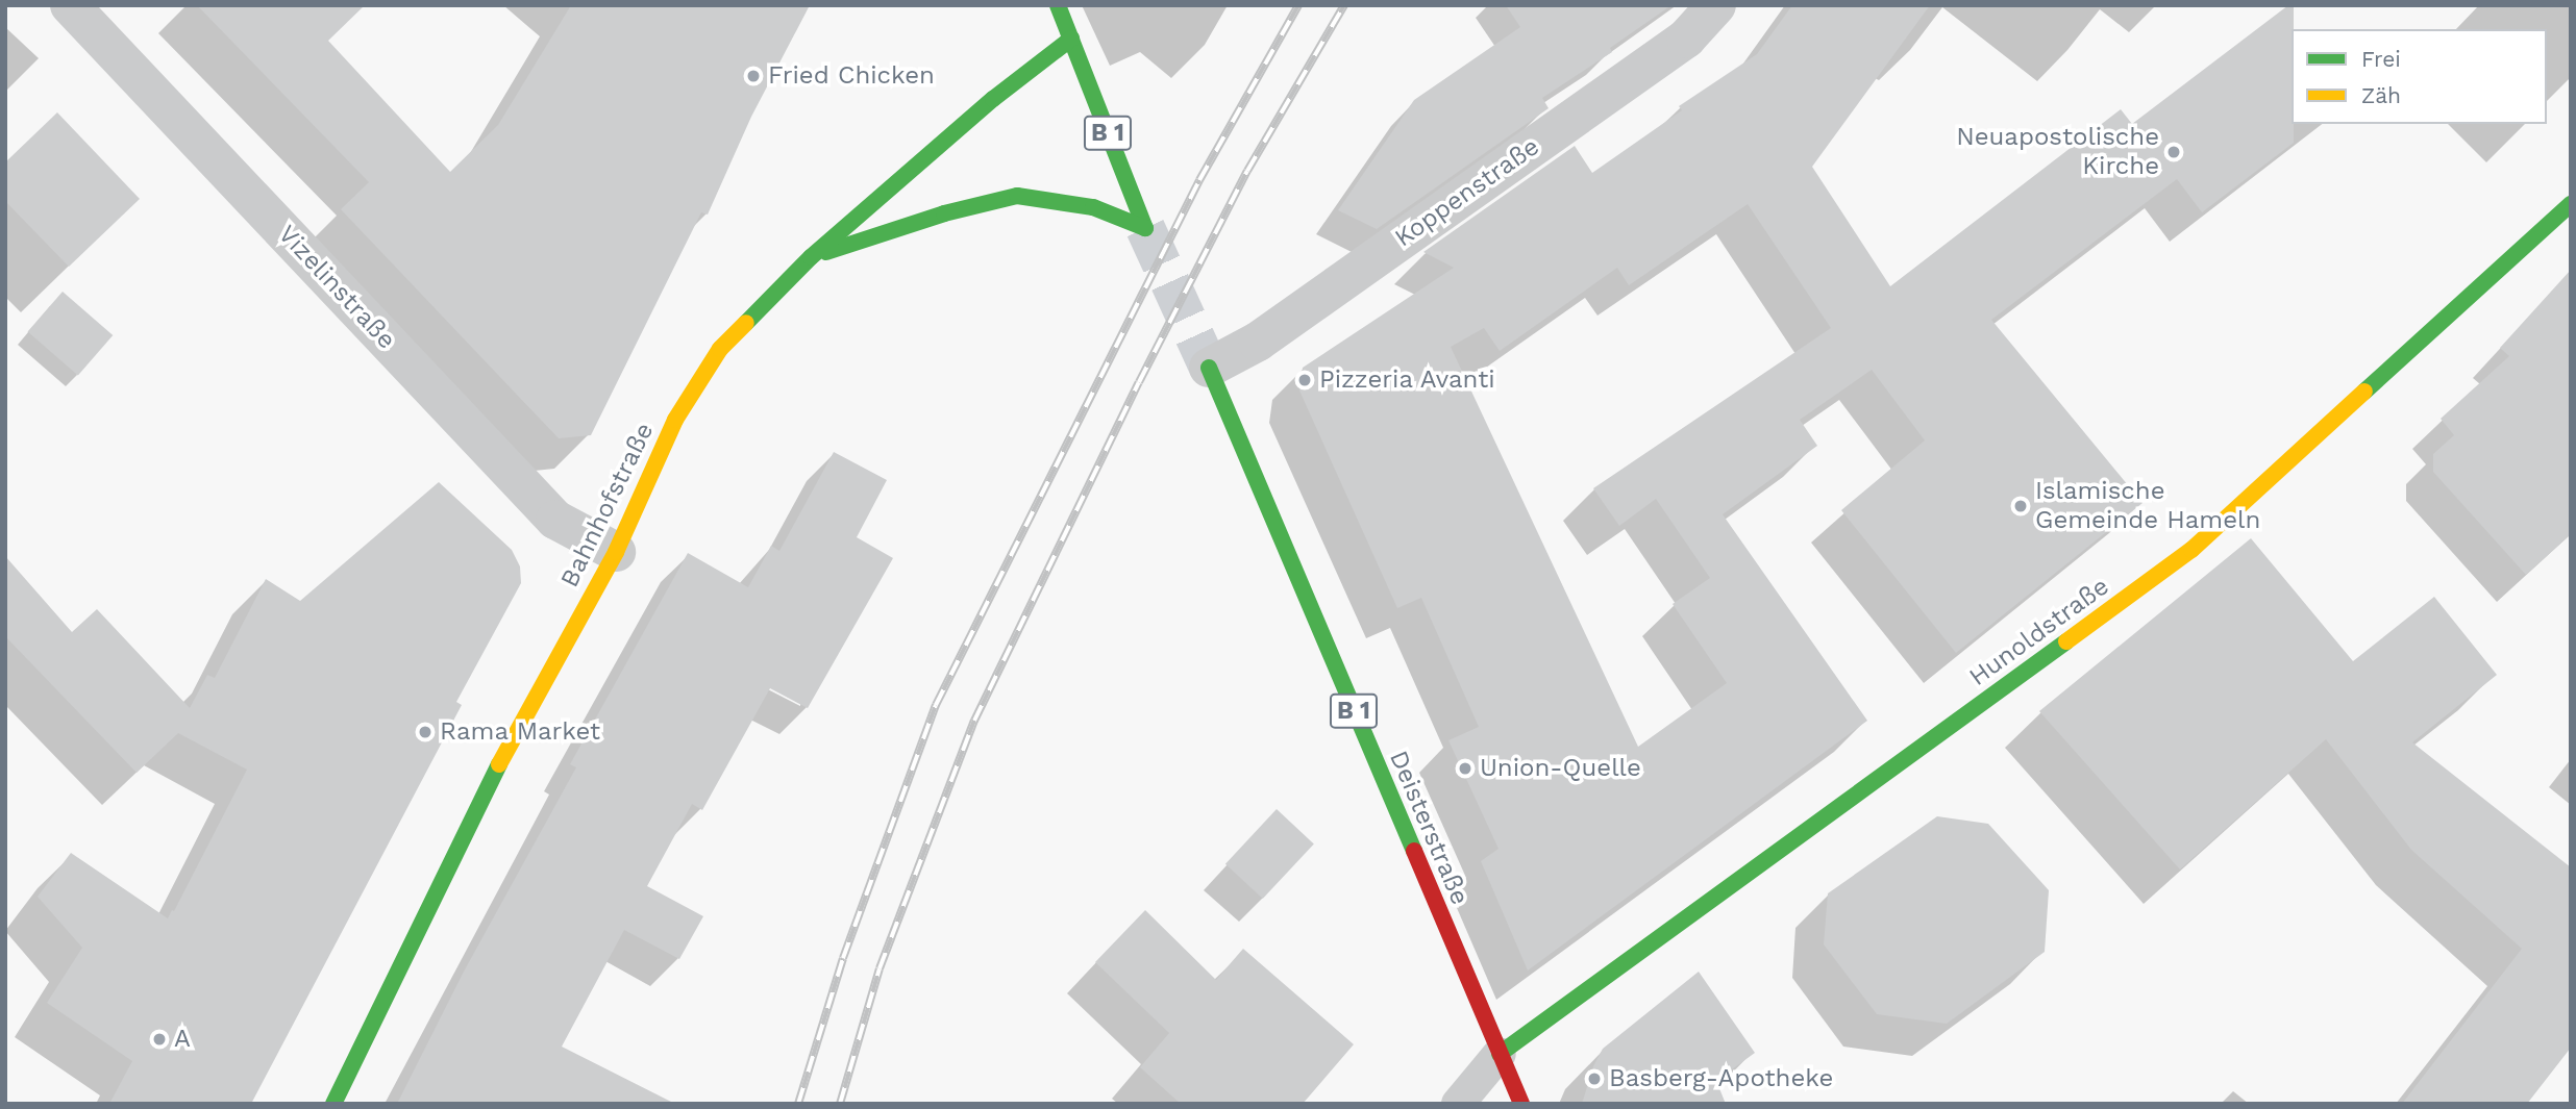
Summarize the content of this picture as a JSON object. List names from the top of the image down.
{
  "streets": {
    "street": [
      "B 1",
      "Koppenstraße",
      "Vizelinstraße",
      "Bahnhofstraße",
      "Hunoldstraße",
      "Deisterstraße"
    ]
  },
  "crossings": [
    ["B 1", "Bahnhofstraße"],
    ["Koppenstraße", "Deisterstraße"],
    ["Vizelinstraße", "Bahnhofstraße"],
    ["Hunoldstraße", "Deisterstraße"]
  ],
  "places": [
    "Fried Chicken",
    "Neuapostolische Kirche",
    "Pizzeria Avanti",
    "Islamische Gemeinde Hameln",
    "Rama Market",
    "Union-Quelle",
    "A",
    "Basberg-Apotheke"
  ],
  "legend": ["Frei", "Zäh"]
}
